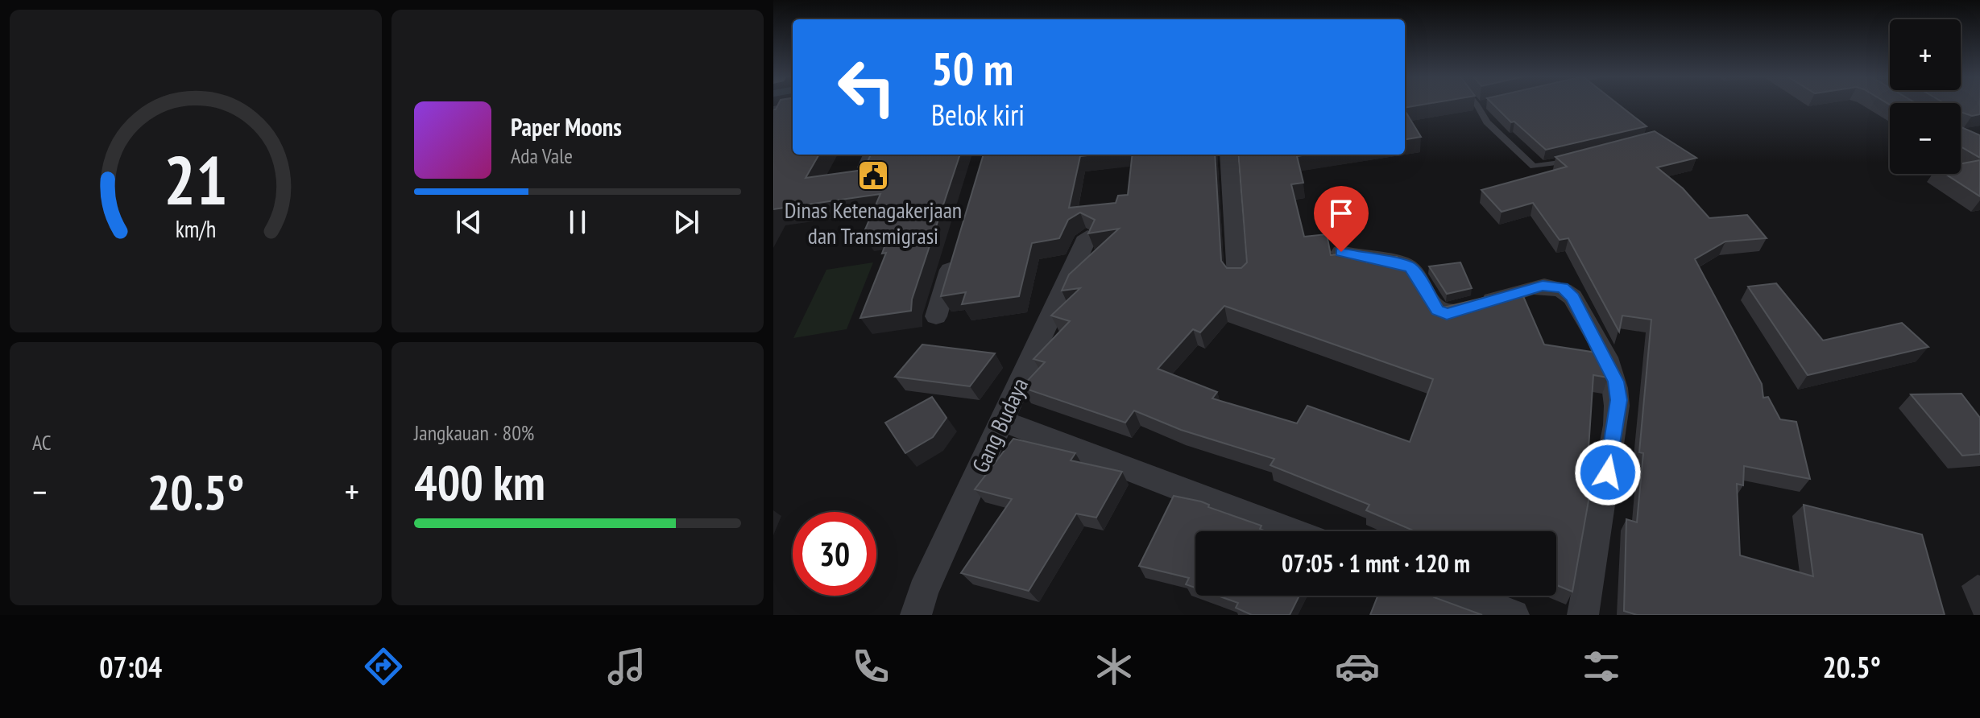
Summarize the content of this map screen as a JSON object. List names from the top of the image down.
{
  "streets": {
    "street": ["Gang Budaya"]
  },
  "places": {
    "public building": ["Dinas Ketenagakerjaan dan Transmigrasi"]
  },
  "page": {
    "map_buttons": ["+", "−"],
    "turn": ["50 m", "Belok kiri"],
    "song": ["Paper Moons", "Ada Vale"],
    "tile": [
      "AC",
      ["Jangkauan · 80%", "400 km"]
    ],
    "heat": ["−", "20.5°", "+"],
    "limit": "30",
    "trip": "07:05 · 1 mnt · 120 m",
    "tabs": ["07:04", "20.5°"],
    "gauge": ["21", "km/h"]
  }
}
